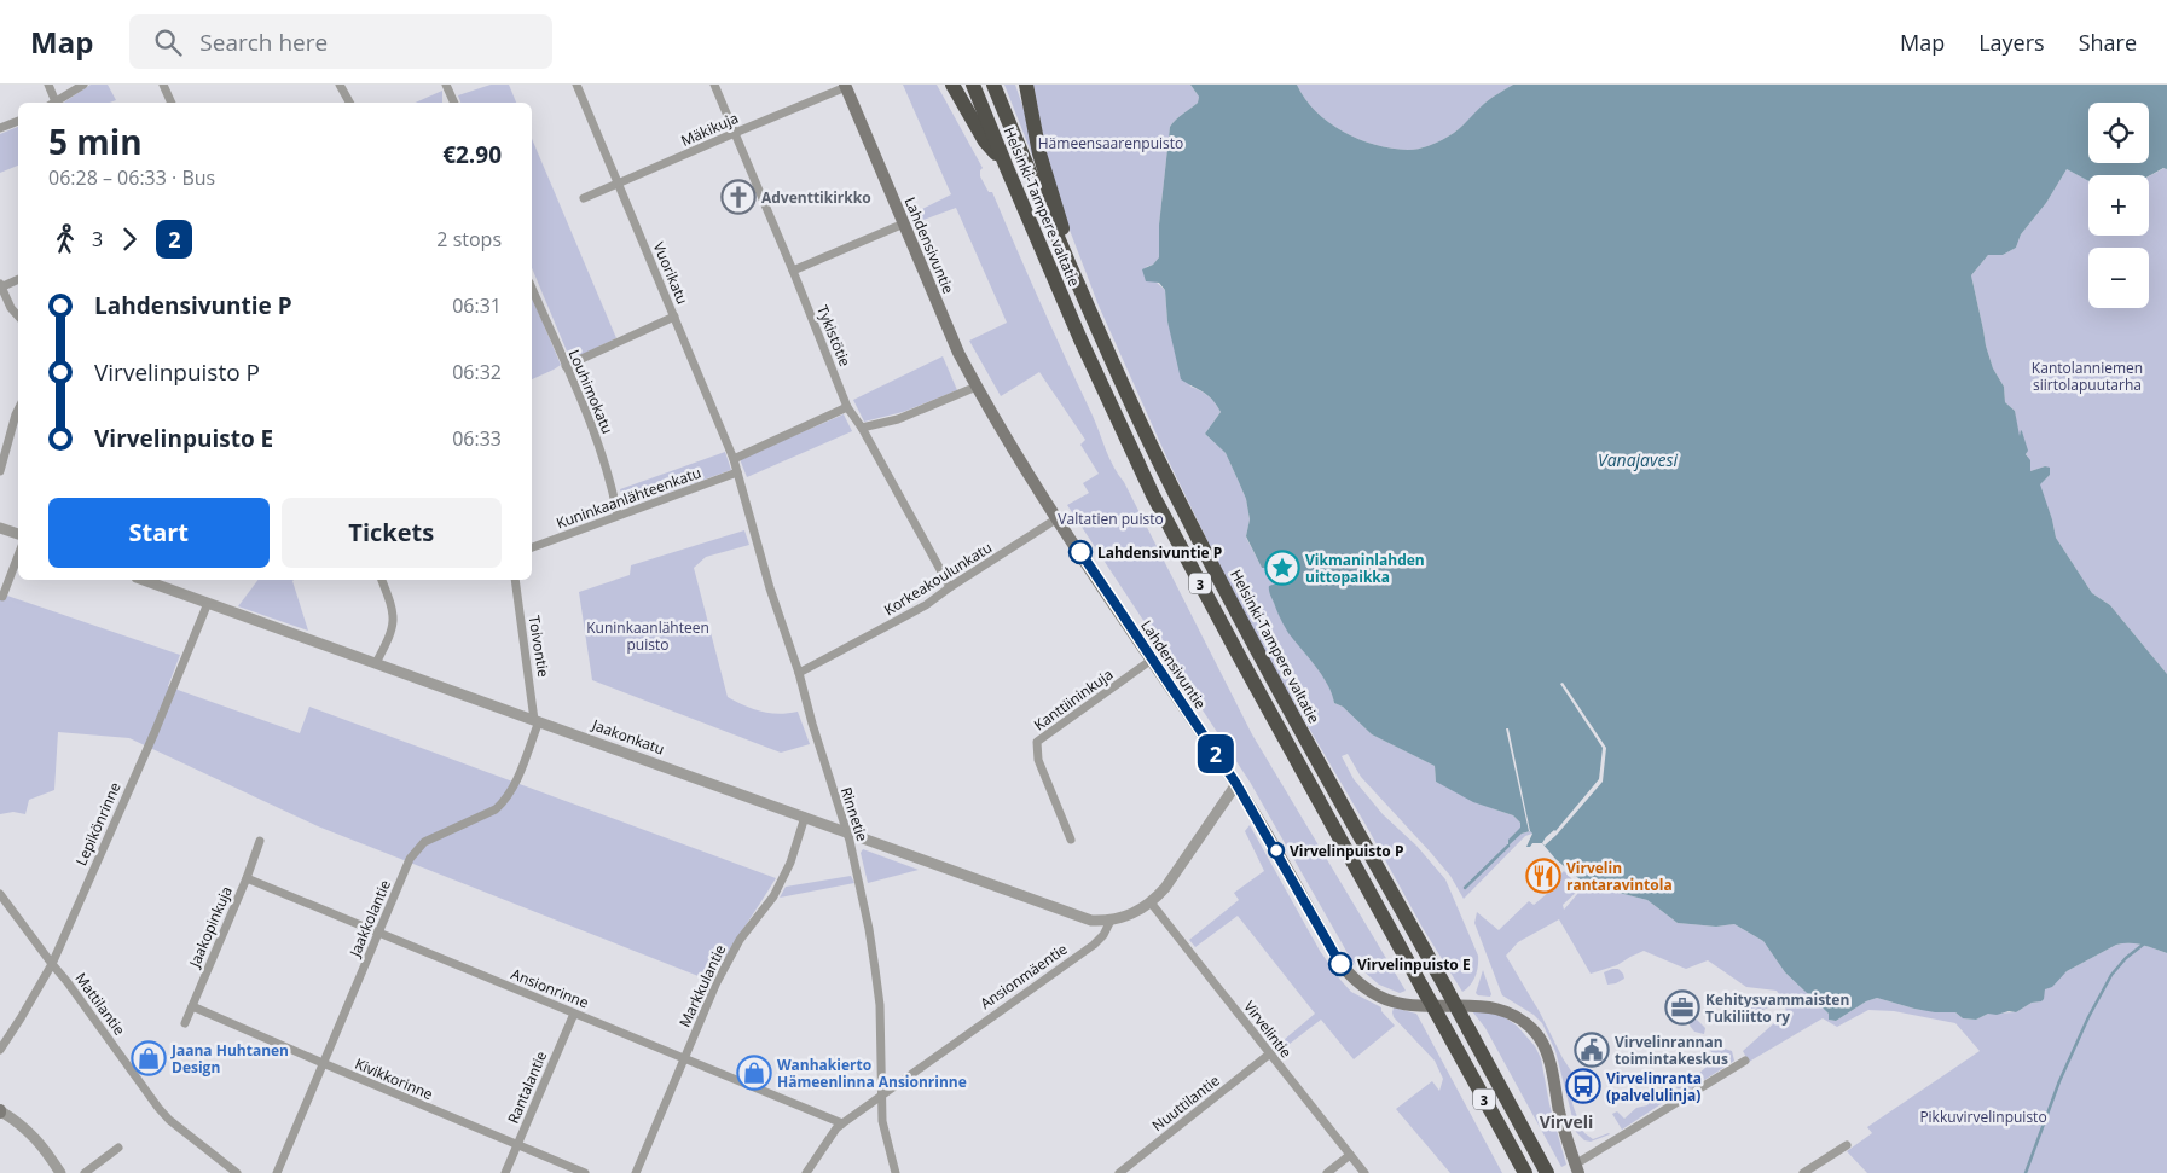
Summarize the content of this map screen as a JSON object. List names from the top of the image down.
{
  "streets": {
    "highway": ["Helsinki-Tampere valtatie", "3"],
    "main road": ["Lahdensivuntie"],
    "street": [
      "Mäkikuja",
      "Vuorikatu",
      "Tykistötie",
      "Louhimokatu",
      "Kuninkaanlähteenkatu",
      "Korkeakoulunkatu",
      "Toivontie",
      "Kanttiininkuja",
      "Jaakonkatu",
      "Rinnetie",
      "Lepikönrinne",
      "Jaakkolantie",
      "Jaakopinkuja",
      "Ansionmäentie",
      "Markkulantie",
      "Ansionrinne",
      "Mattilantie",
      "Virvelintie",
      "Kivikkorinne",
      "Rantalantie",
      "Nuuttilantie"
    ]
  },
  "crossings": [
    ["Mäkikuja", "Lahdensivuntie"],
    ["Mäkikuja", "Vuorikatu"],
    ["Mäkikuja", "Tykistötie"],
    ["Lahdensivuntie", "Korkeakoulunkatu"],
    ["Lahdensivuntie", "Kanttiininkuja"],
    ["Vuorikatu", "Kuninkaanlähteenkatu"],
    ["Vuorikatu", "Rinnetie"],
    ["Tykistötie", "Korkeakoulunkatu"],
    ["Louhimokatu", "Kuninkaanlähteenkatu"],
    ["Kuninkaanlähteenkatu", "Rinnetie"],
    ["Korkeakoulunkatu", "Rinnetie"],
    ["Toivontie", "Jaakonkatu"],
    ["Toivontie", "Jaakkolantie"],
    ["Jaakonkatu", "Rinnetie"],
    ["Jaakonkatu", "Lepikönrinne"],
    ["Jaakonkatu", "Jaakkolantie"],
    ["Jaakonkatu", "Ansionmäentie"],
    ["Jaakonkatu", "Markkulantie"],
    ["Rinnetie", "Ansionmäentie"],
    ["Lepikönrinne", "Mattilantie"],
    ["Jaakkolantie", "Ansionrinne"],
    ["Jaakkolantie", "Kivikkorinne"],
    ["Jaakopinkuja", "Ansionrinne"],
    ["Jaakopinkuja", "Kivikkorinne"],
    ["Ansionmäentie", "Ansionrinne"],
    ["Markkulantie", "Ansionrinne"],
    ["Ansionrinne", "Rantalantie"],
    ["Virvelintie", "Nuuttilantie"],
    ["Kivikkorinne", "Rantalantie"]
  ],
  "districts": ["Virveli"],
  "water": ["Vanajavesi"],
  "parks": [
    "Hämeensaarenpuisto",
    "Kantolanniemen siirtolapuutarha",
    "Valtatien puisto",
    "Kuninkaanlähteen puisto",
    "Pikkuvirvelinpuisto"
  ],
  "places": {
    "church": ["Adventtikirkko"],
    "other": ["Lahdensivuntie P", "Virvelinpuisto P", "Virvelinpuisto E"],
    "place": ["Vikmaninlahden uittopaikka"],
    "restaurant": ["Virvelin rantaravintola"],
    "office": ["Kehitysvammaisten Tukiliitto ry"],
    "public building": ["Virvelinrannan toimintakeskus"],
    "shop": ["Jaana Huhtanen Design", "Wanhakierto Hämeenlinna Ansionrinne"],
    "bus stop": ["Virvelinranta (palvelulinja)"]
  },
  "lines": ["bus line 2"],
  "page": {
    "header": "Map",
    "search": "Search here",
    "nav": ["Map", "Layers", "Share"],
    "on_map": "2",
    "map_buttons": ["+", "−"],
    "heading": ["5 min", "06:28 – 06:33 · Bus", "€2.90"],
    "legs": ["3", "2", "2 stops"],
    "list": [
      {
        "name": "Lahdensivuntie P",
        "value": "06:31"
      },
      {
        "name": "Virvelinpuisto P",
        "value": "06:32"
      },
      {
        "name": "Virvelinpuisto E",
        "value": "06:33"
      }
    ],
    "buttons": ["Start", "Tickets"]
  }
}
